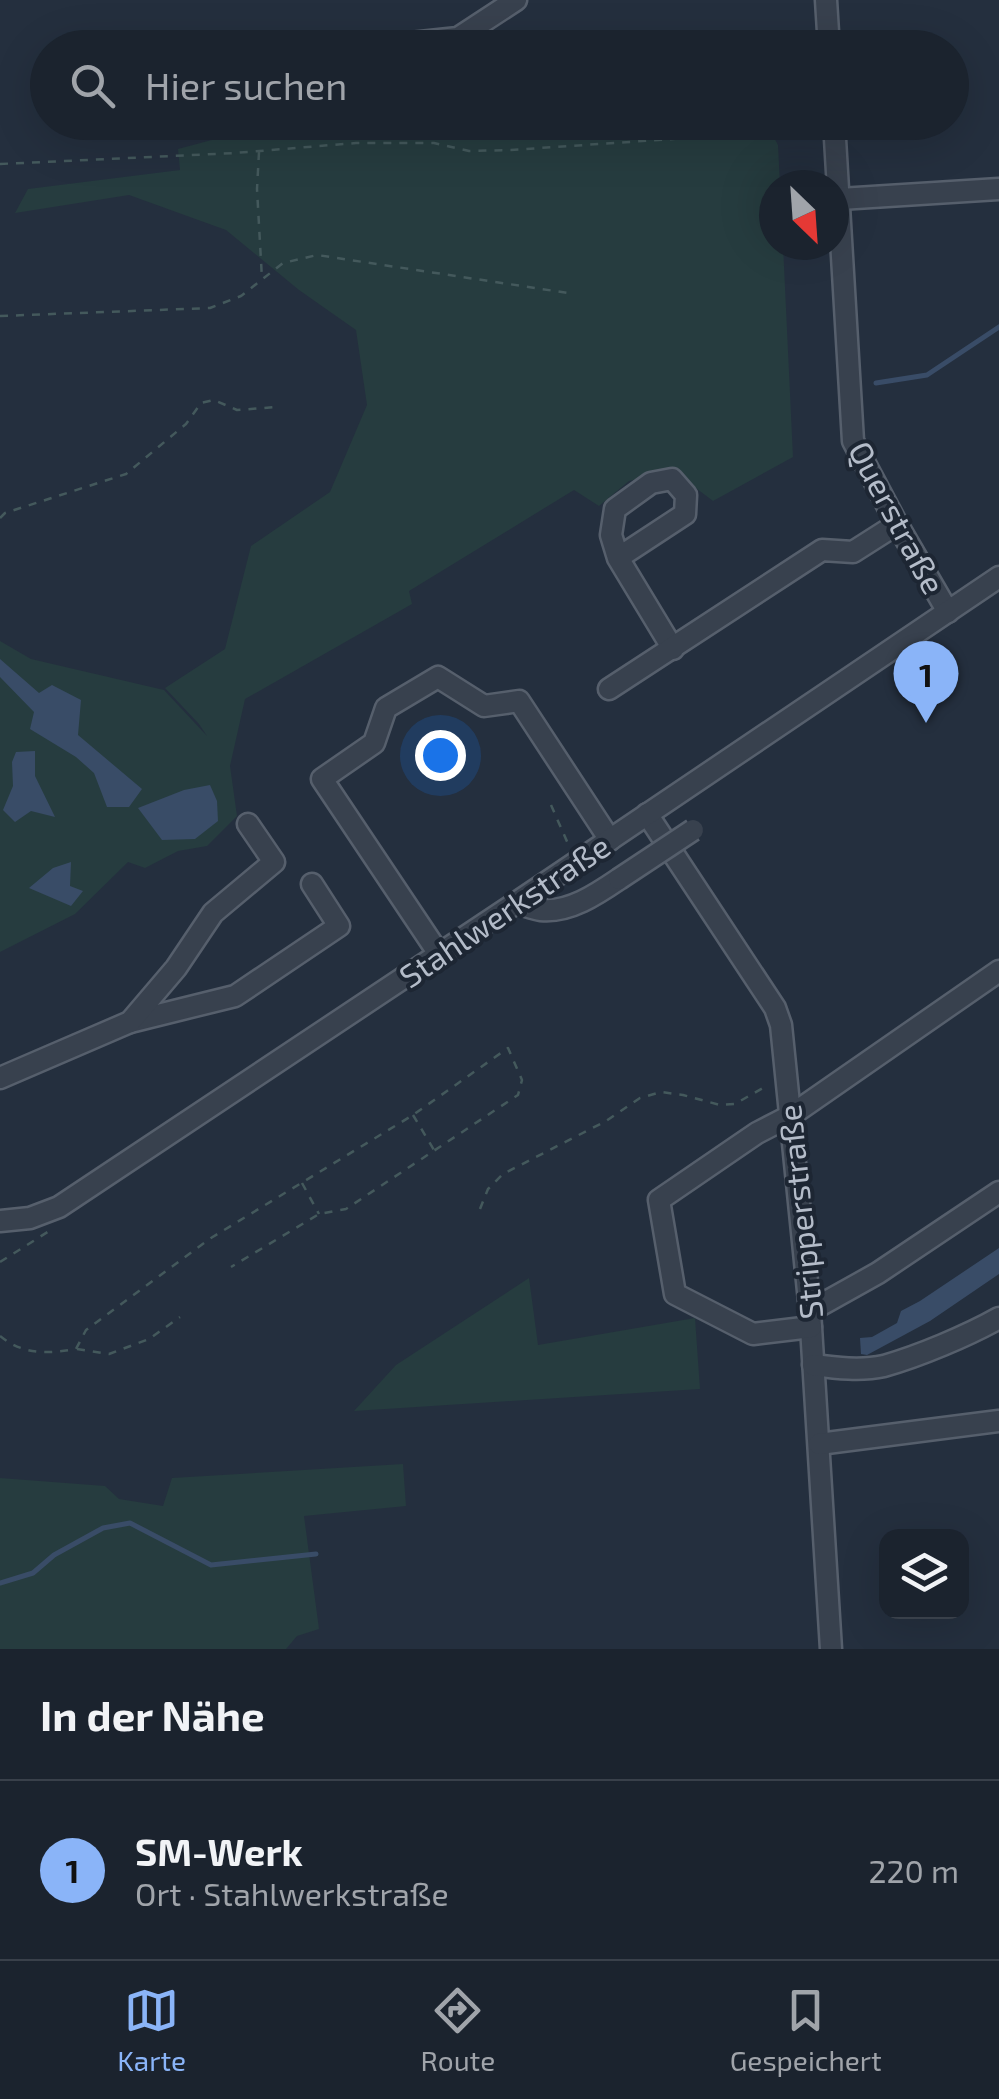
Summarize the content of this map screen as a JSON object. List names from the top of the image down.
{
  "streets": {
    "street": ["Querstraße", "Stahlwerkstraße", "Stripperstraße"]
  },
  "crossings": [
    ["Querstraße", "Stahlwerkstraße"],
    ["Stahlwerkstraße", "Stripperstraße"]
  ],
  "north": "bottom right",
  "page": {
    "search": "Hier suchen",
    "pins": "1",
    "heading": "In der Nähe",
    "list": [
      {
        "mark": "1",
        "name": "SM-Werk",
        "note": "Ort · Stahlwerkstraße",
        "value": "220 m"
      }
    ],
    "nav": ["Karte", "Route", "Gespeichert"]
  }
}
